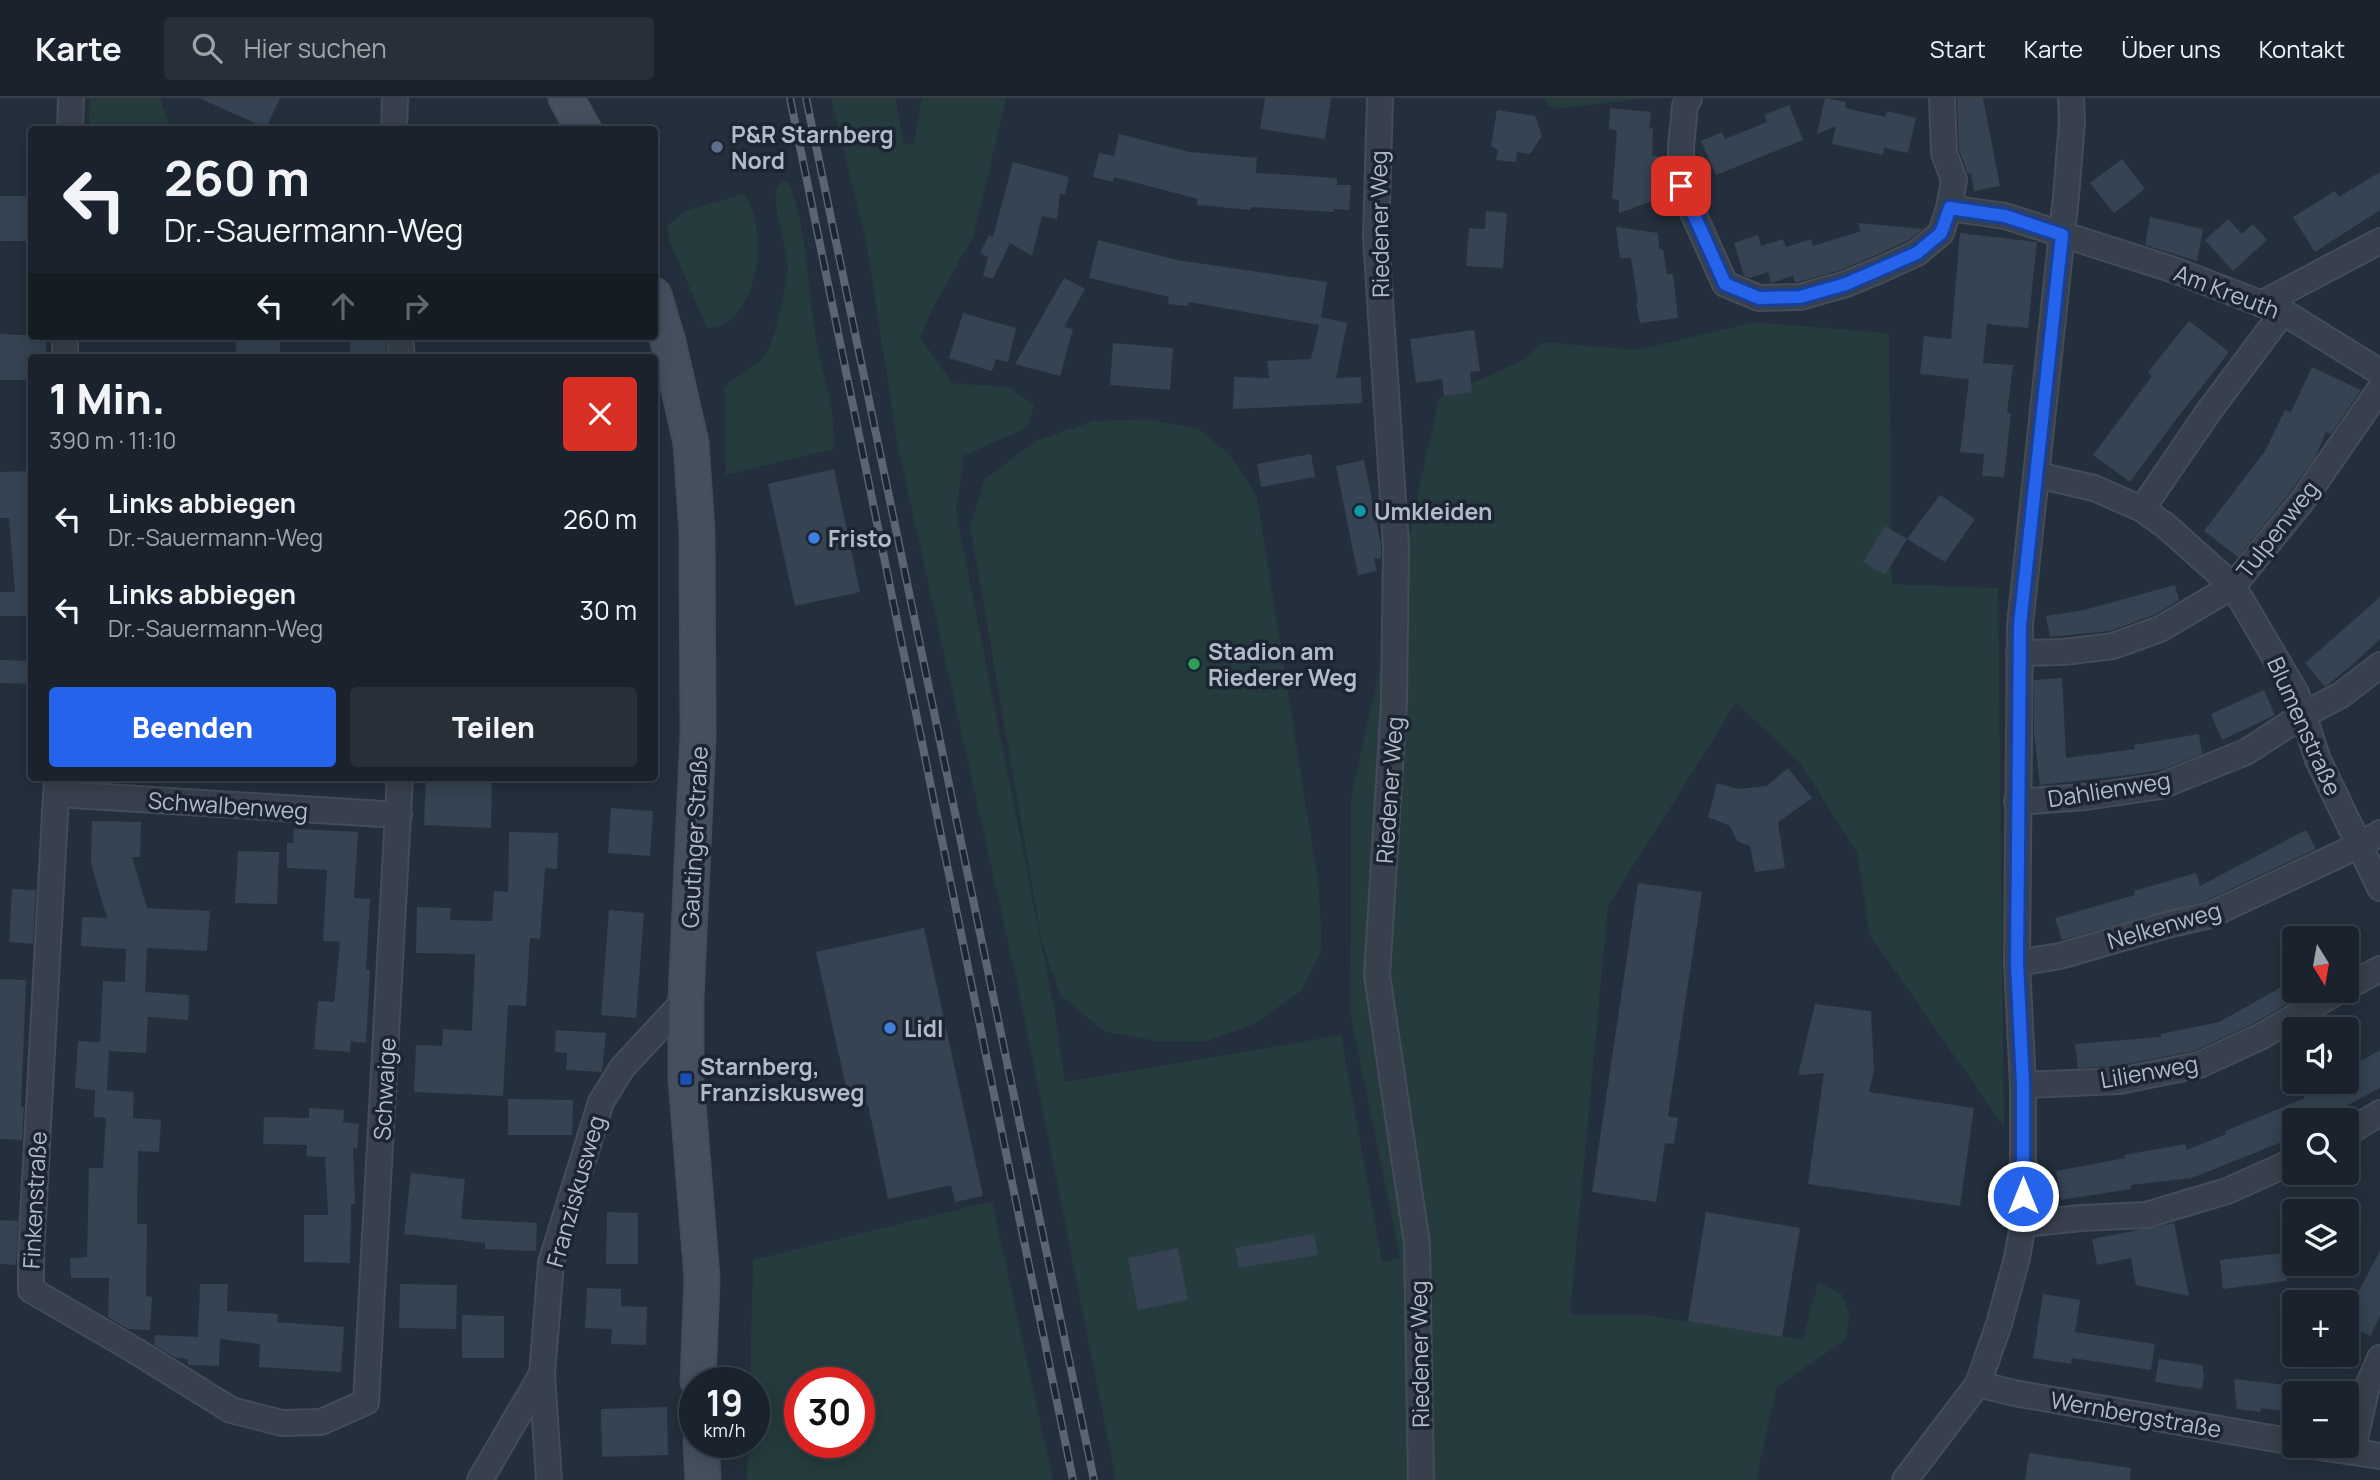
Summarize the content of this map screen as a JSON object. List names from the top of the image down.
{
  "streets": {
    "main road": ["Gautinger Straße"],
    "street": [
      "Riedener Weg",
      "Am Kreuth",
      "Tulpenweg",
      "Blumenstraße",
      "Dahlienweg",
      "Schwalbenweg",
      "Nelkenweg",
      "Lilienweg",
      "Schwaige",
      "Franziskusweg",
      "Finkenstraße",
      "Wernbergstraße"
    ]
  },
  "crossings": [
    ["Tulpenweg", "Blumenstraße"],
    ["Blumenstraße", "Dahlienweg"],
    ["Blumenstraße", "Nelkenweg"],
    ["Schwalbenweg", "Schwaige"],
    ["Schwalbenweg", "Finkenstraße"],
    ["Gautinger Straße", "Franziskusweg"],
    ["Schwaige", "Finkenstraße"]
  ],
  "places": {
    "other": [
      "P&R Starnberg Nord",
      "Umkleiden",
      "Fristo",
      "Stadion am Riederer Weg",
      "Lidl"
    ],
    "transit": ["Starnberg, Franziskusweg"]
  },
  "north": "bottom",
  "page": {
    "header": "Karte",
    "search": "Hier suchen",
    "nav": [
      "Start",
      "Karte",
      "Über uns",
      "Kontakt"
    ],
    "turn": ["260 m", "Dr.-Sauermann-Weg"],
    "heading": ["1 Min.", "390 m · 11:10"],
    "list": [
      {
        "name": "Links abbiegen",
        "note": "Dr.-Sauermann-Weg",
        "value": "260 m"
      },
      {
        "name": "Links abbiegen",
        "note": "Dr.-Sauermann-Weg",
        "value": "30 m"
      }
    ],
    "buttons": ["Beenden", "Teilen"],
    "map_buttons": ["+", "−"],
    "speed": "19 km/h",
    "limit": "30"
  }
}
